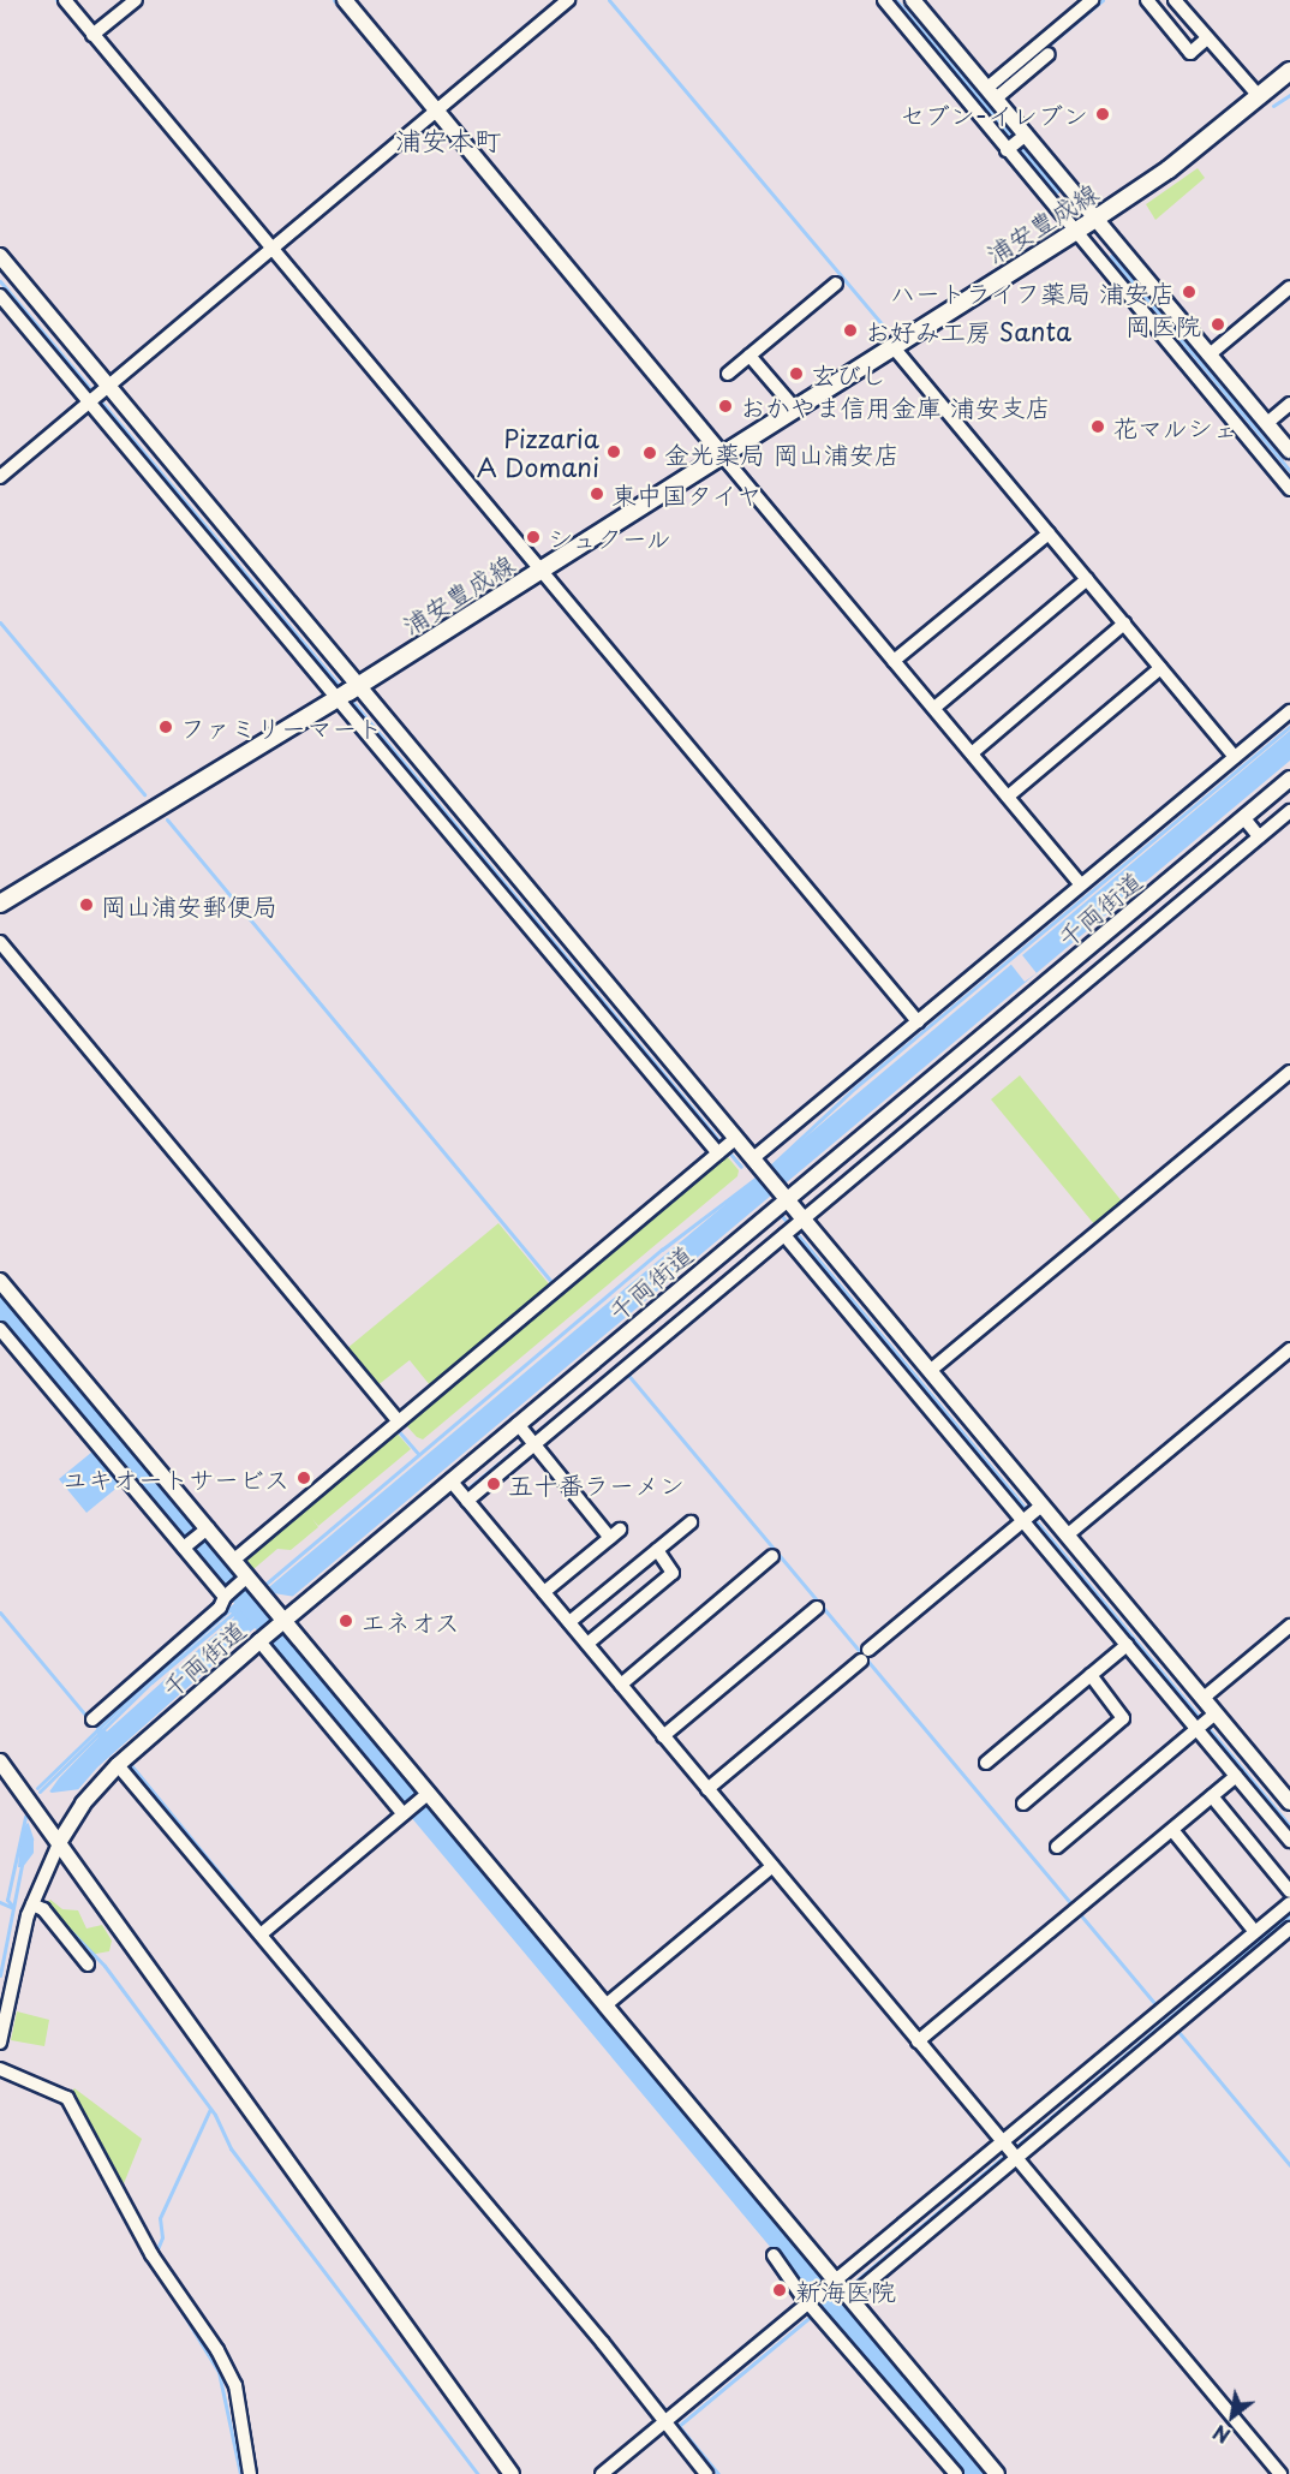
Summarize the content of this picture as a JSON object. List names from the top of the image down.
{
  "streets": {
    "main road": ["浦安豊成線"],
    "street": ["千両街道"]
  },
  "districts": ["浦安本町"],
  "places": [
    "セブン-イレブン",
    "ハートライフ薬局 浦安店",
    "岡医院",
    "お好み工房 Santa",
    "玄びし",
    "おかやま信用金庫 浦安支店",
    "花マルシェ",
    "Pizzaria A Domani",
    "金光薬局 岡山浦安店",
    "東中国タイヤ",
    "シュクール",
    "ファミリーマート",
    "岡山浦安郵便局",
    "ユキオートサービス",
    "五十番ラーメン",
    "エネオス",
    "新海医院"
  ],
  "north": "bottom left"
}
